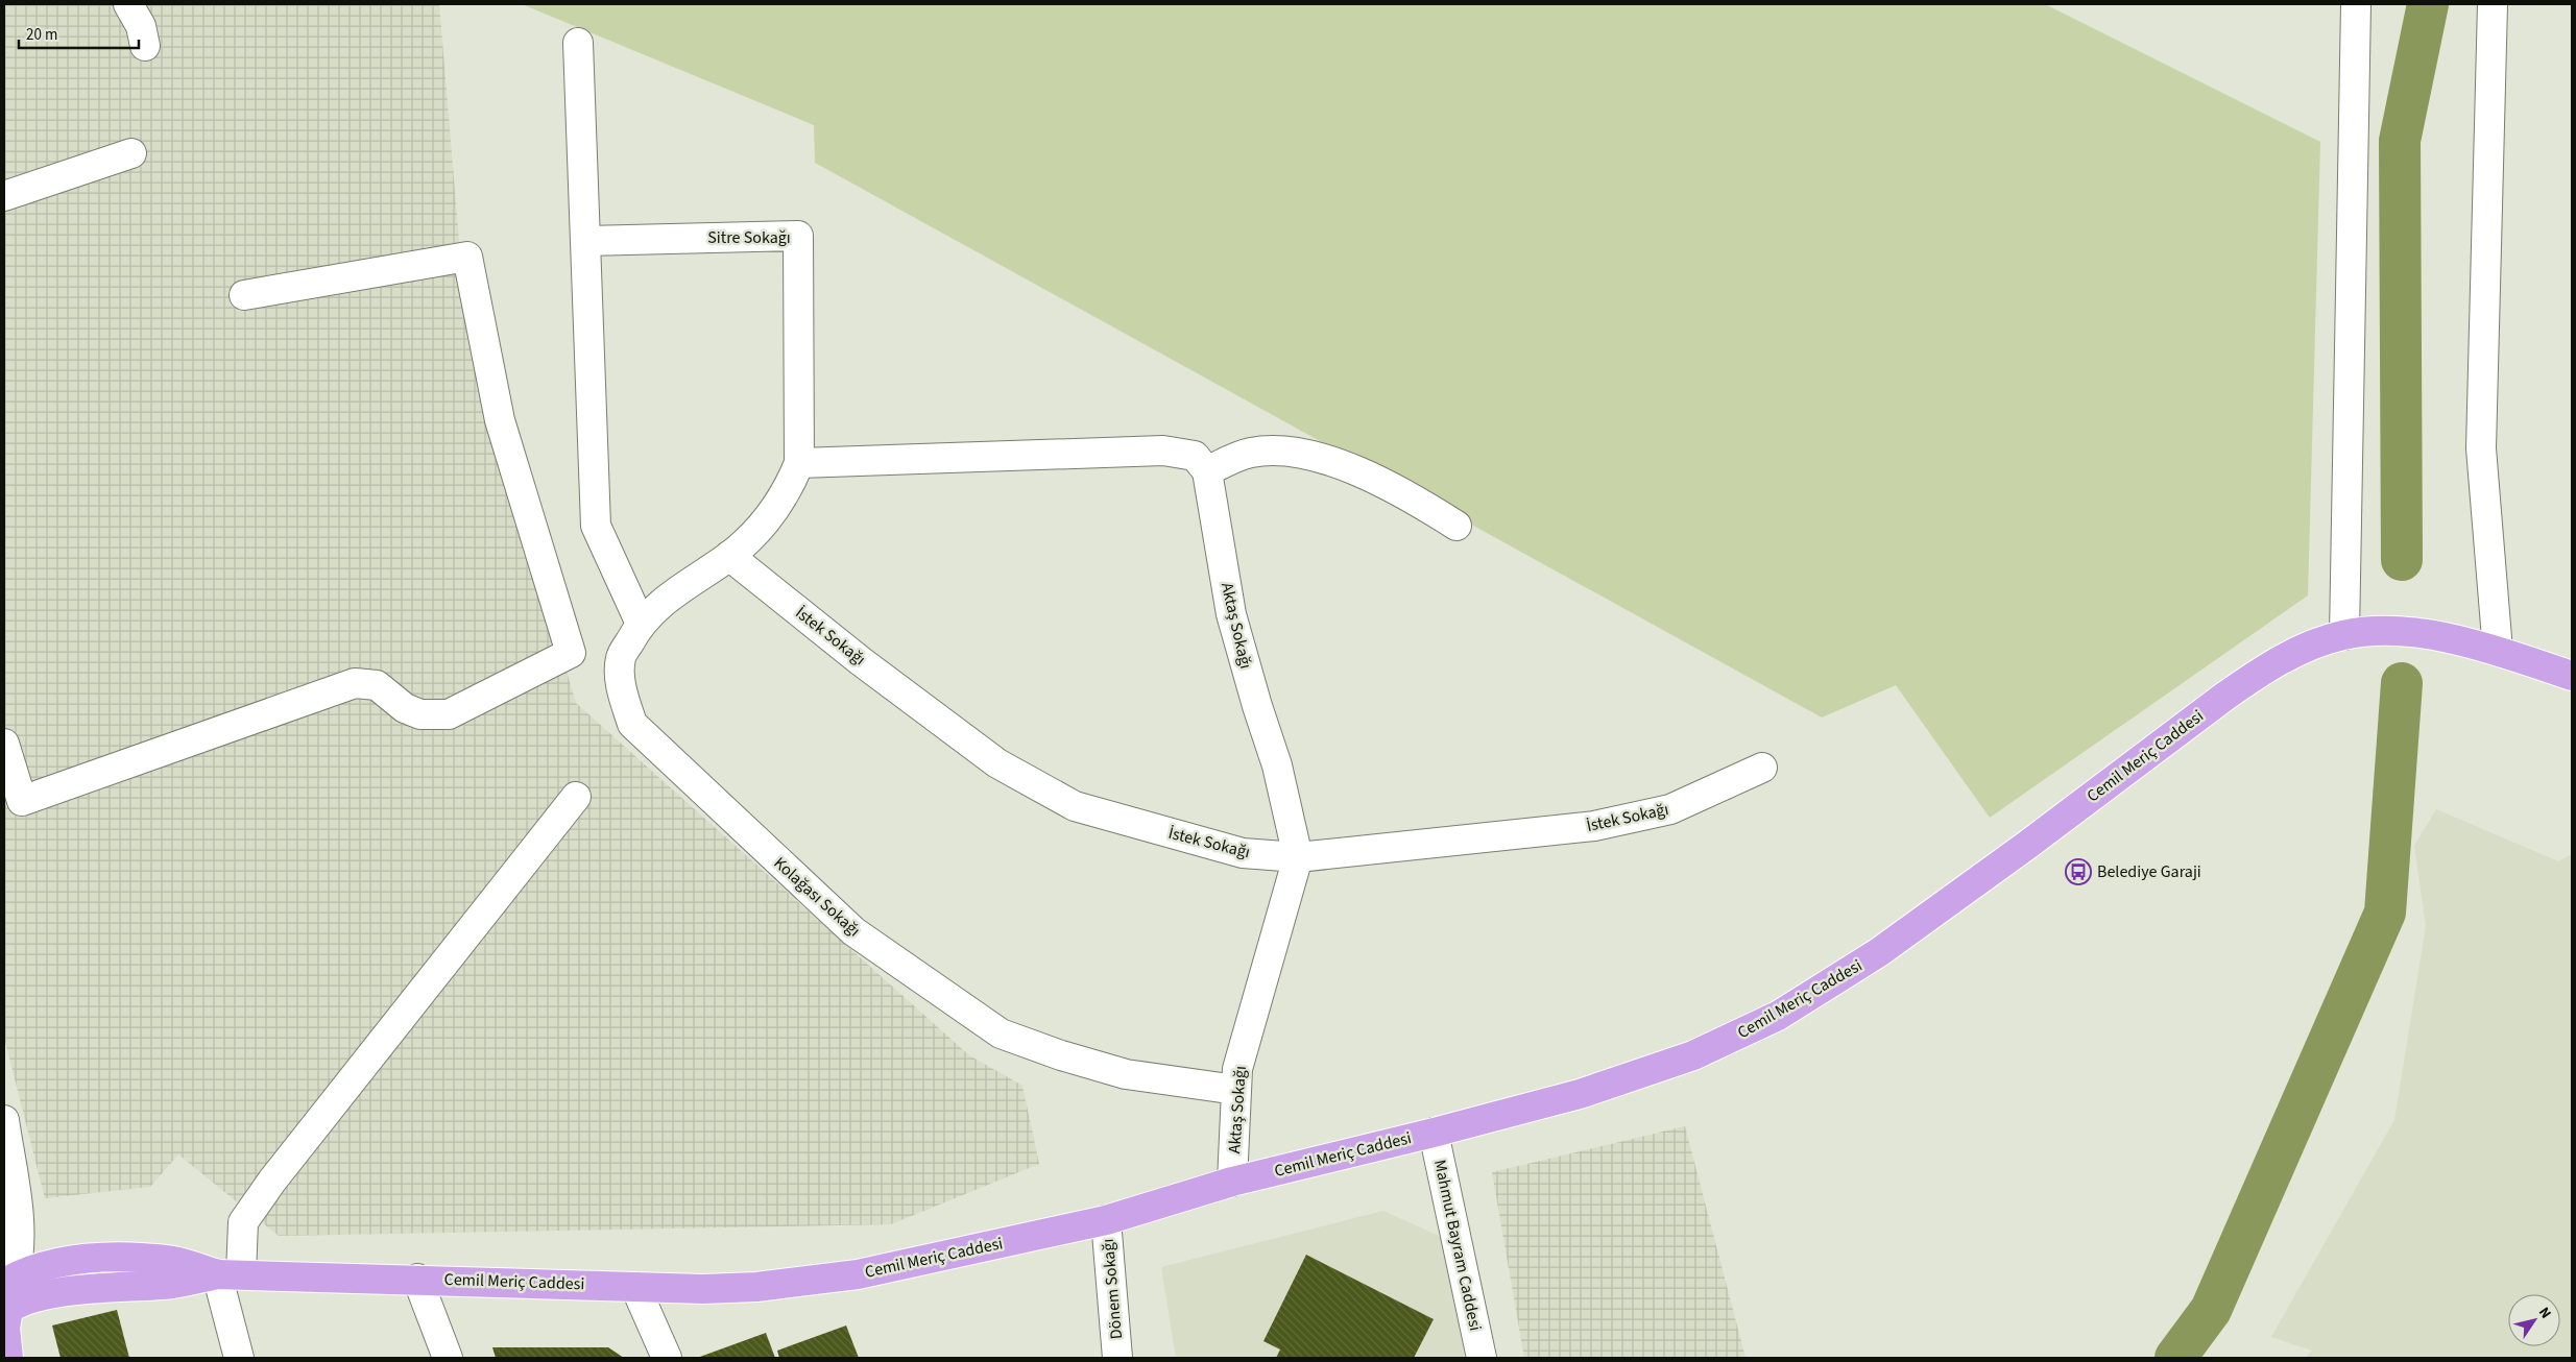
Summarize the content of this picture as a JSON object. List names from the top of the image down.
{
  "streets": {
    "main road": ["Cemil Meriç Caddesi"],
    "street": [
      "Sitre Sokağı",
      "Aktaş Sokağı",
      "İstek Sokağı",
      "Kolağası Sokağı",
      "Mahmut Bayram Caddesi",
      "Dönem Sokağı"
    ]
  },
  "crossings": [
    ["Sitre Sokağı", "İstek Sokağı"],
    ["Sitre Sokağı", "Kolağası Sokağı"],
    ["Aktaş Sokağı", "İstek Sokağı"],
    ["Aktaş Sokağı", "Cemil Meriç Caddesi"],
    ["Aktaş Sokağı", "Kolağası Sokağı"],
    ["İstek Sokağı", "Kolağası Sokağı"],
    ["Cemil Meriç Caddesi", "Mahmut Bayram Caddesi"],
    ["Cemil Meriç Caddesi", "Dönem Sokağı"]
  ],
  "places": {
    "bus stop": ["Belediye Garaji"]
  },
  "scale_bar": "20 m",
  "north": "top right"
}
